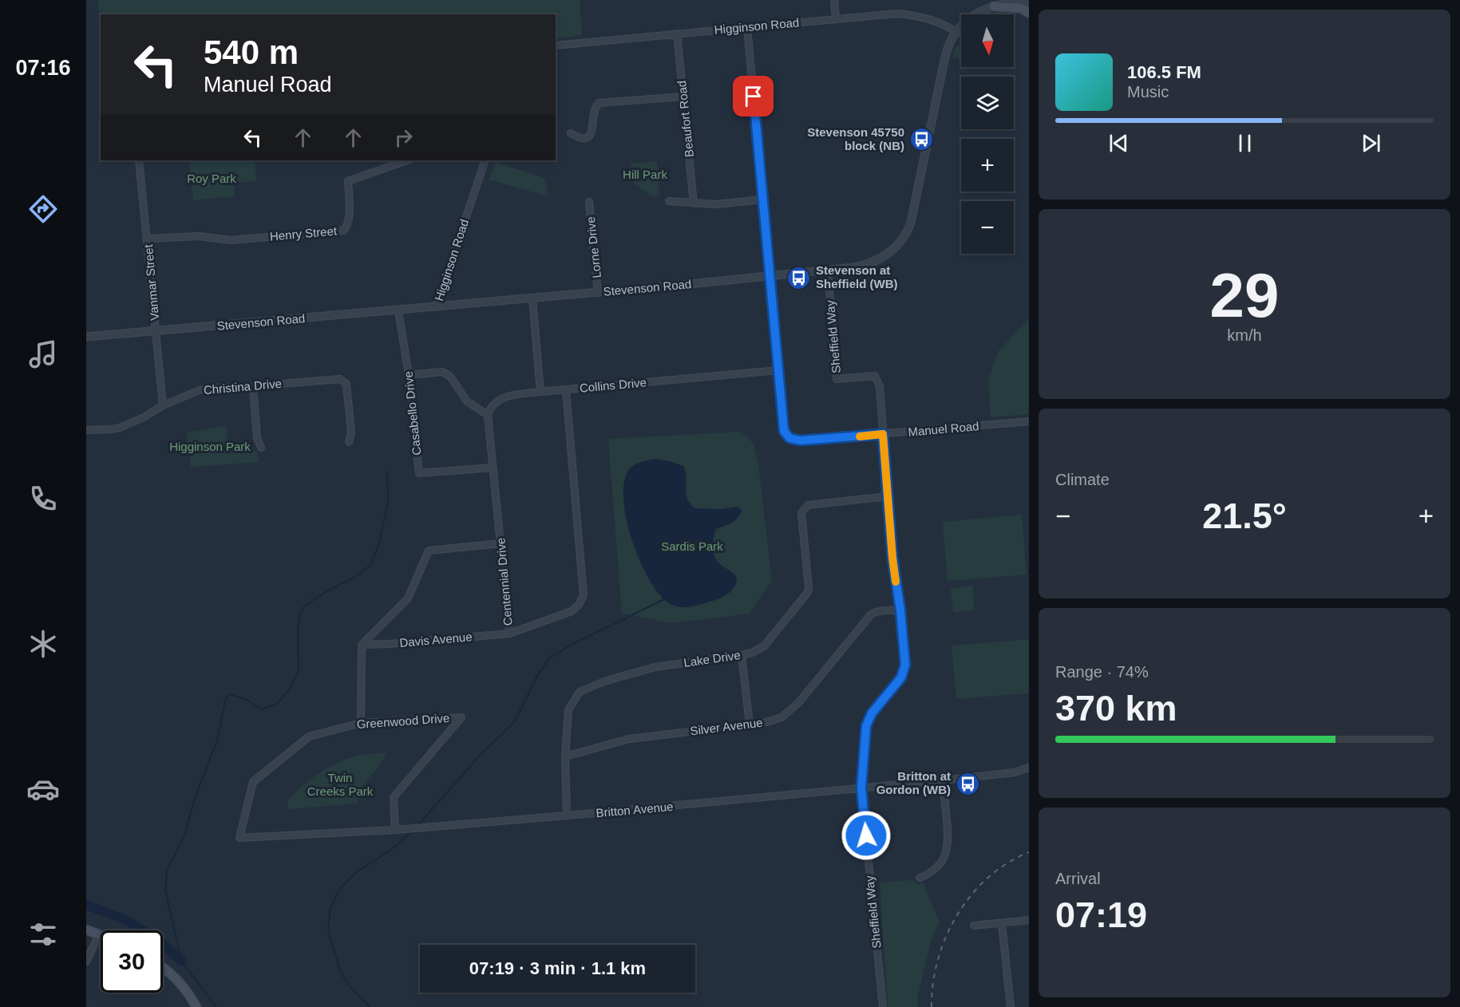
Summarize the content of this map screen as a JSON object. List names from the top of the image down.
{
  "streets": {
    "street": [
      "Higginson Road",
      "Beaufort Road",
      "Henry Street",
      "Lorne Drive",
      "Vanmar Street",
      "Stevenson Road",
      "Sheffield Way",
      "Collins Drive",
      "Christina Drive",
      "Casabello Drive",
      "Manuel Road",
      "Centennial Drive",
      "Davis Avenue",
      "Lake Drive",
      "Greenwood Drive",
      "Silver Avenue",
      "Britton Avenue"
    ]
  },
  "crossings": [
    ["Higginson Road", "Beaufort Road"],
    ["Higginson Road", "Stevenson Road"],
    ["Henry Street", "Vanmar Street"],
    ["Lorne Drive", "Stevenson Road"],
    ["Vanmar Street", "Stevenson Road"],
    ["Vanmar Street", "Christina Drive"],
    ["Stevenson Road", "Sheffield Way"],
    ["Stevenson Road", "Casabello Drive"],
    ["Sheffield Way", "Manuel Road"],
    ["Sheffield Way", "Lake Drive"],
    ["Sheffield Way", "Silver Avenue"],
    ["Sheffield Way", "Britton Avenue"],
    ["Collins Drive", "Manuel Road"],
    ["Collins Drive", "Centennial Drive"],
    ["Casabello Drive", "Centennial Drive"],
    ["Centennial Drive", "Davis Avenue"],
    ["Lake Drive", "Silver Avenue"],
    ["Lake Drive", "Britton Avenue"],
    ["Greenwood Drive", "Britton Avenue"]
  ],
  "parks": [
    "Hill Park",
    "Roy Park",
    "Higginson Park",
    "Sardis Park",
    "Twin Creeks Park"
  ],
  "places": {
    "bus stop": ["Stevenson 45750 block (NB)", "Stevenson at Sheffield (WB)", "Britton at Gordon (WB)"]
  },
  "north": "bottom",
  "page": {
    "tabs": "07:16",
    "map_buttons": ["+", "−"],
    "turn": ["540 m", "Manuel Road"],
    "song": ["106.5 FM", "Music"],
    "tile": [
      ["29", "km/h"],
      "Climate",
      ["Range · 74%", "370 km"],
      ["Arrival", "07:19"]
    ],
    "heat": ["−", "21.5°", "+"],
    "limit": "30",
    "trip": "07:19 · 3 min · 1.1 km"
  }
}
